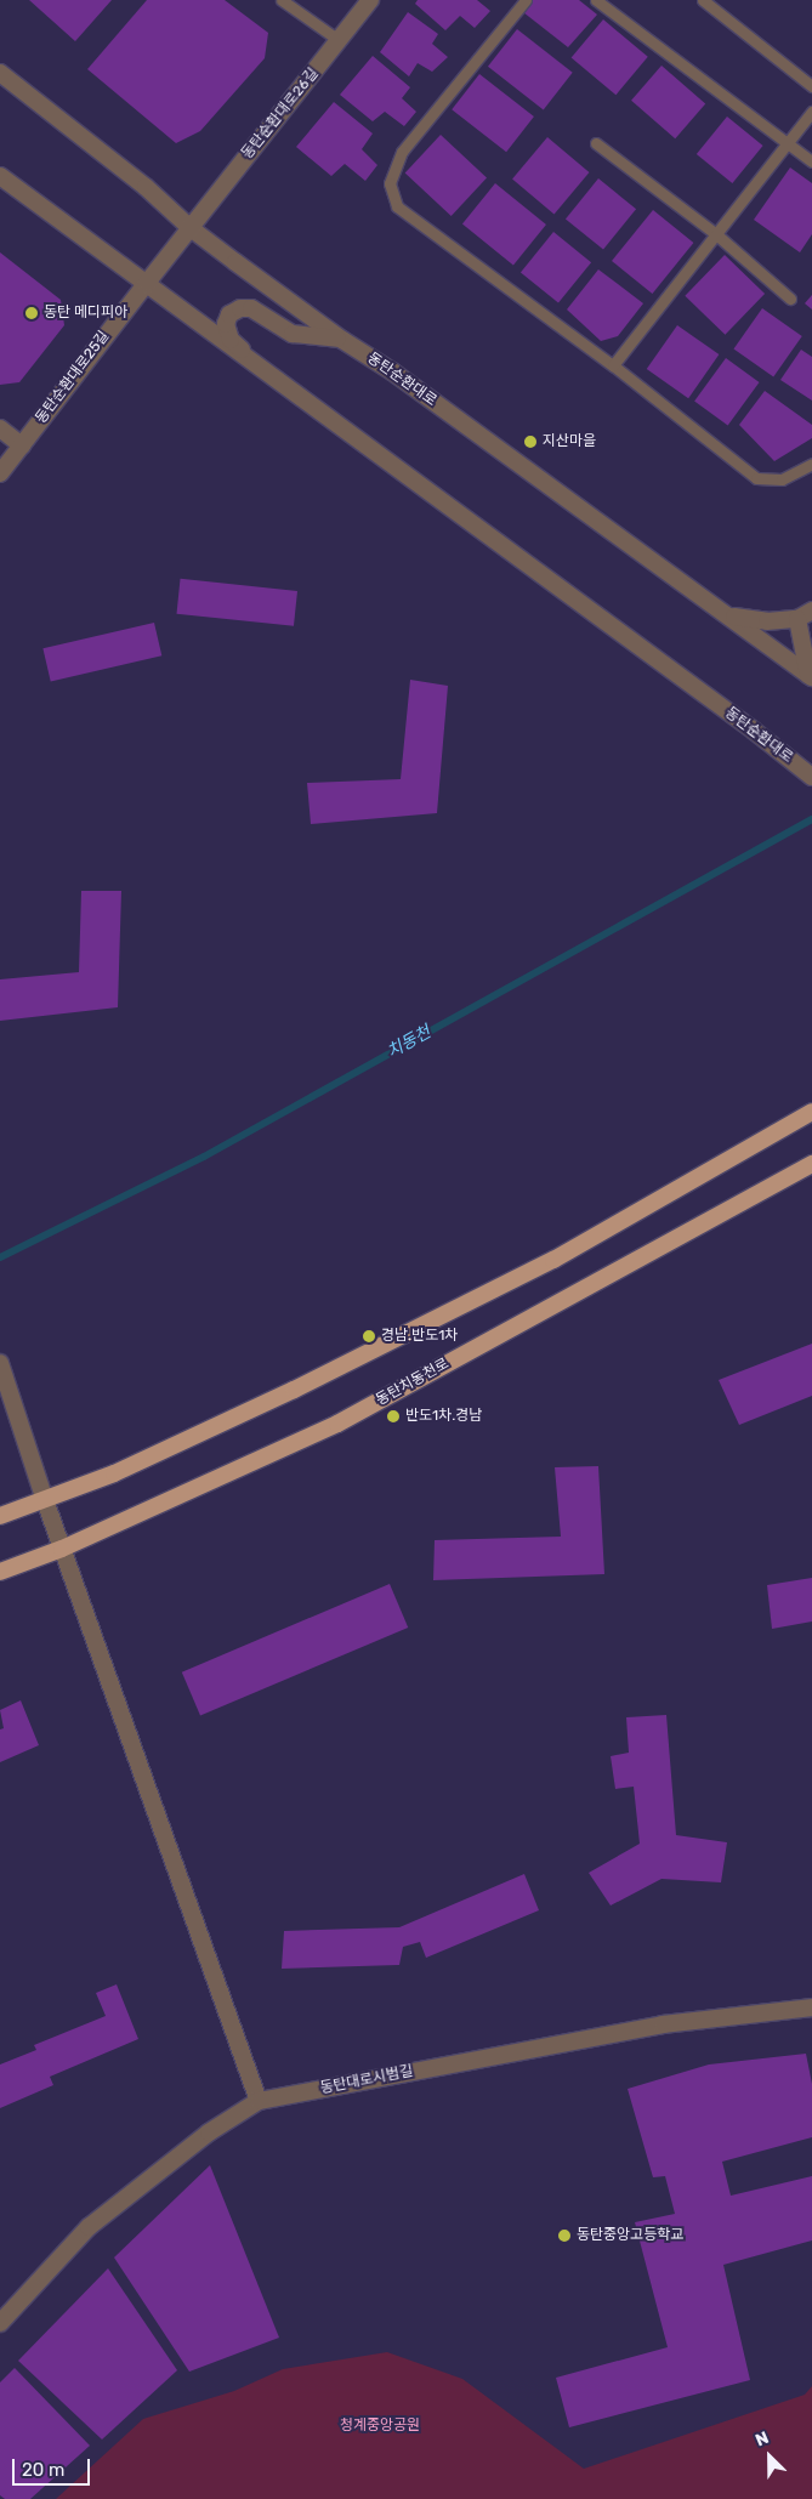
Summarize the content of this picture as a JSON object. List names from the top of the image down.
{
  "streets": {
    "main road": ["동탄치동천로"],
    "street": [
      "동탄순환대로26길",
      "동탄순환대로25길",
      "동탄순환대로",
      "동탄대로시범길"
    ]
  },
  "crossings": [
    ["동탄순환대로26길", "동탄순환대로25길"],
    ["동탄순환대로26길", "동탄순환대로"],
    ["동탄순환대로25길", "동탄순환대로"]
  ],
  "water": ["치동천"],
  "parks": ["청계중앙공원"],
  "places": [
    "동탄 메디피아",
    "지산마을",
    "경남.반도1차",
    "반도1차.경남",
    "동탄중앙고등학교"
  ],
  "scale_bar": "20 m",
  "north": "top left"
}
